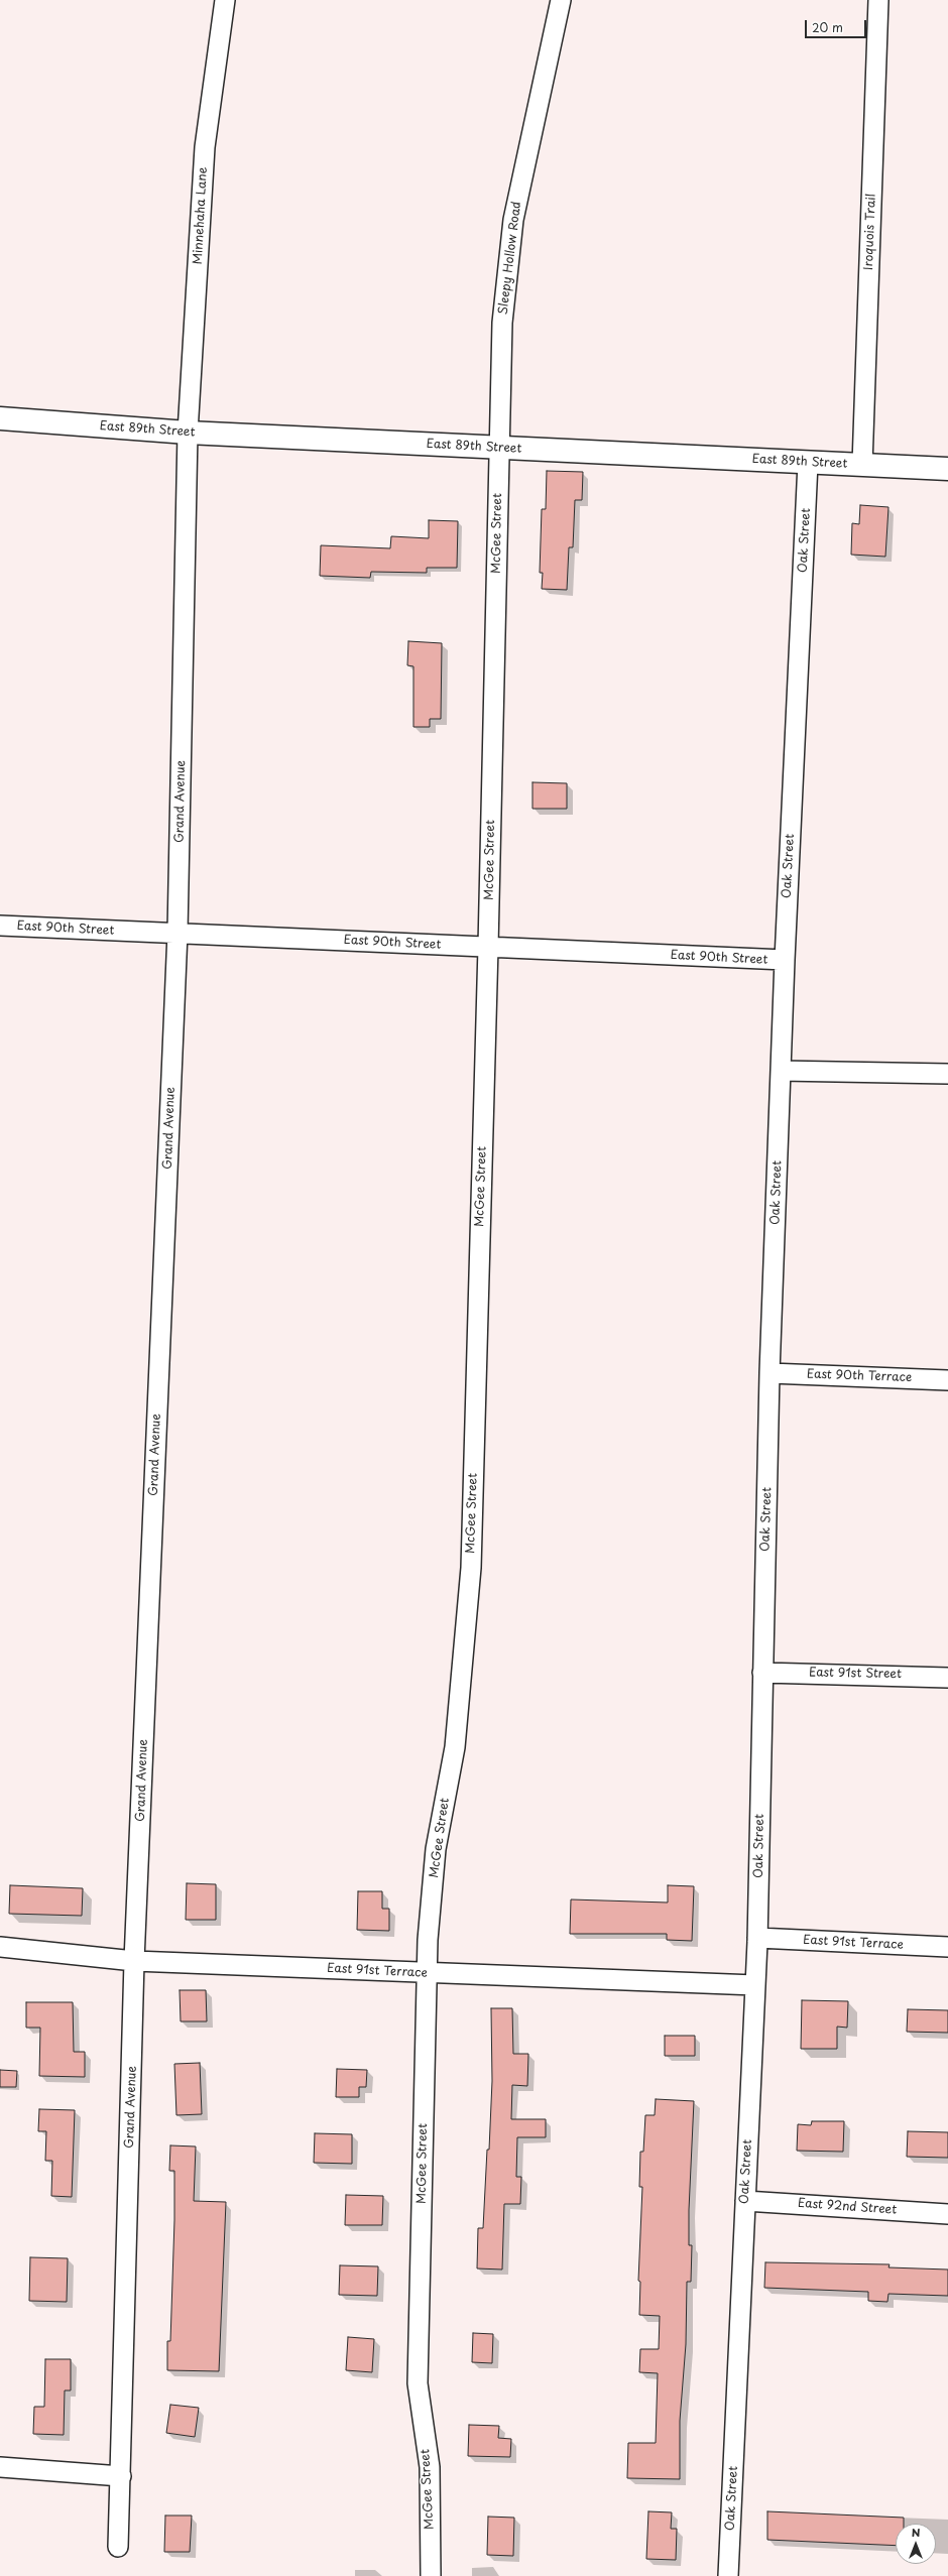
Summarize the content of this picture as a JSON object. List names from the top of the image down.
{
  "streets": {
    "street": [
      "Minnehaha Lane",
      "Iroquois Trail",
      "Sleepy Hollow Road",
      "East 89th Street",
      "McGee Street",
      "Oak Street",
      "Grand Avenue",
      "East 90th Street",
      "East 90th Terrace",
      "East 91st Street",
      "East 91st Terrace",
      "East 92nd Street"
    ]
  },
  "crossings": [
    ["Minnehaha Lane", "East 89th Street"],
    ["Minnehaha Lane", "Grand Avenue"],
    ["Iroquois Trail", "East 89th Street"],
    ["Sleepy Hollow Road", "East 89th Street"],
    ["Sleepy Hollow Road", "McGee Street"],
    ["East 89th Street", "McGee Street"],
    ["East 89th Street", "Oak Street"],
    ["East 89th Street", "Grand Avenue"],
    ["McGee Street", "East 90th Street"],
    ["McGee Street", "East 91st Terrace"],
    ["Oak Street", "East 90th Street"],
    ["Oak Street", "East 90th Terrace"],
    ["Oak Street", "East 91st Street"],
    ["Oak Street", "East 91st Terrace"],
    ["Oak Street", "East 92nd Street"],
    ["Grand Avenue", "East 90th Street"],
    ["Grand Avenue", "East 91st Terrace"]
  ],
  "scale_bar": "20 m",
  "north": "top"
}
